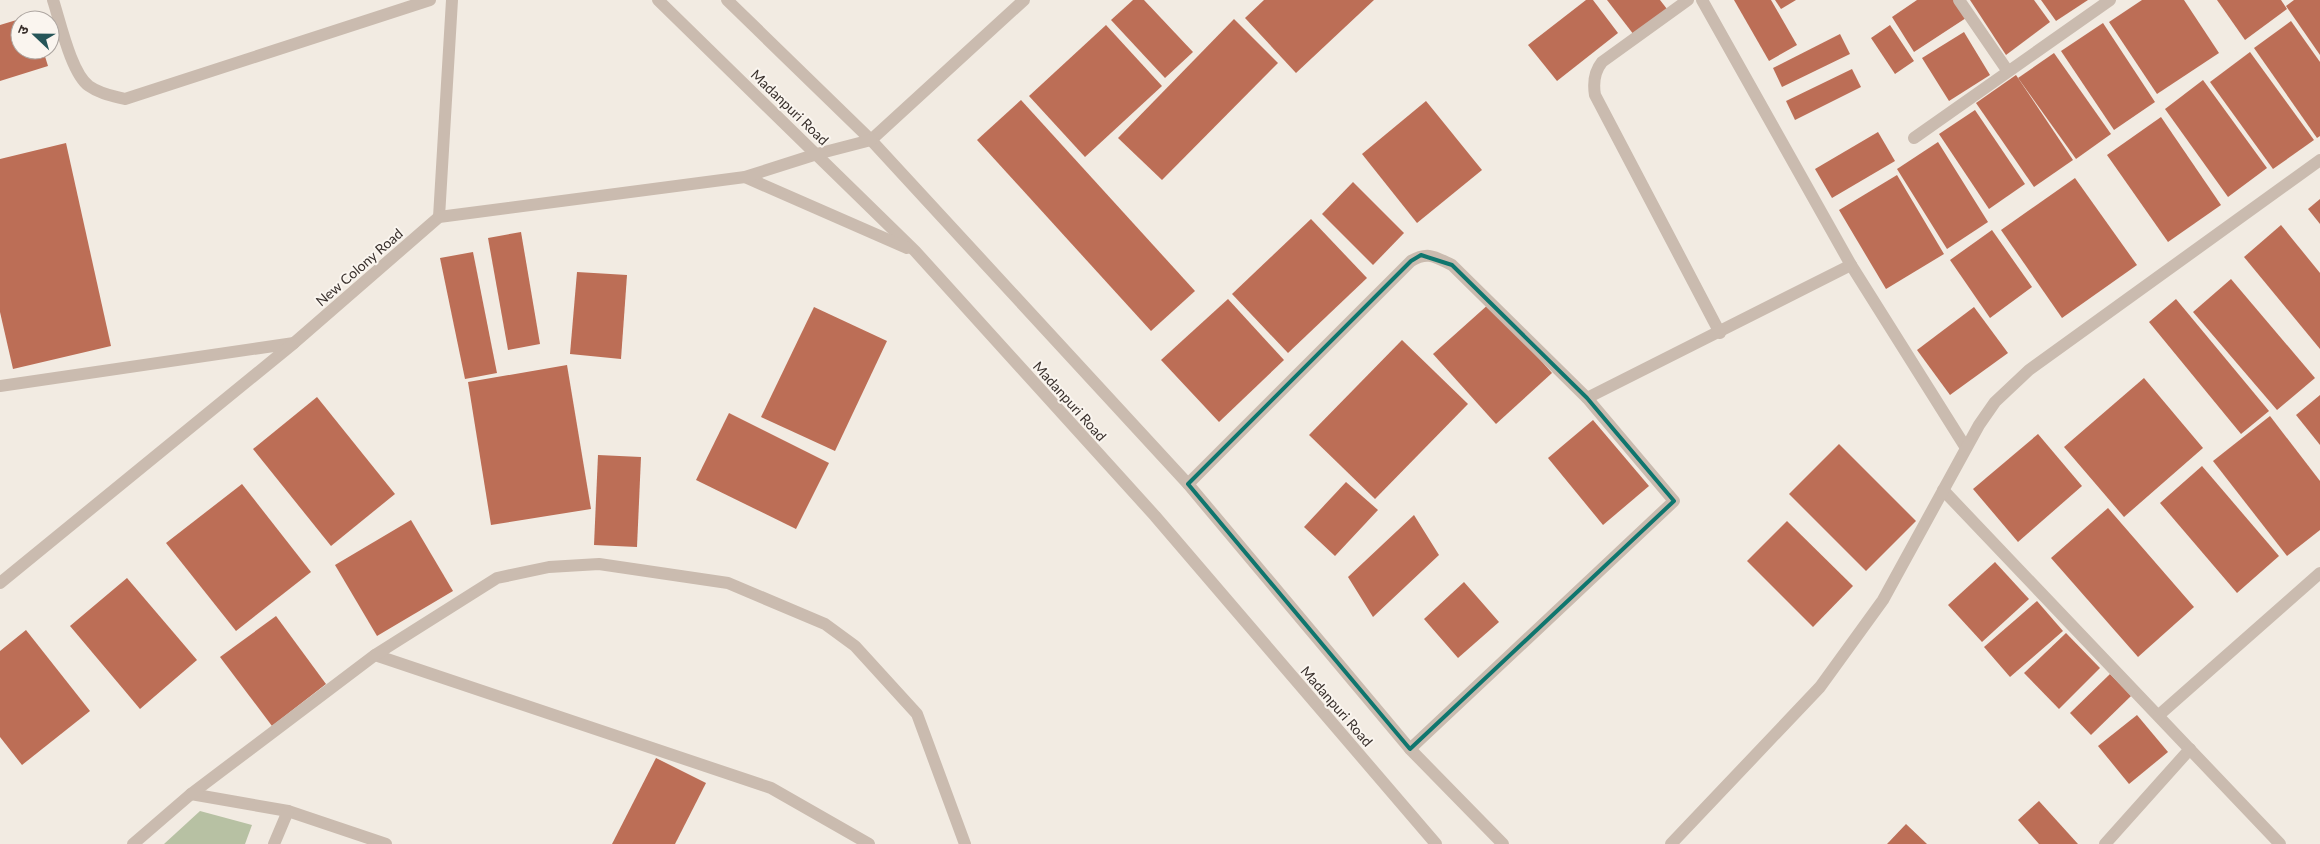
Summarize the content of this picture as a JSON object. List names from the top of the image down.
{
  "streets": {
    "street": ["Madanpuri Road", "New Colony Road"]
  },
  "north": "left"
}
